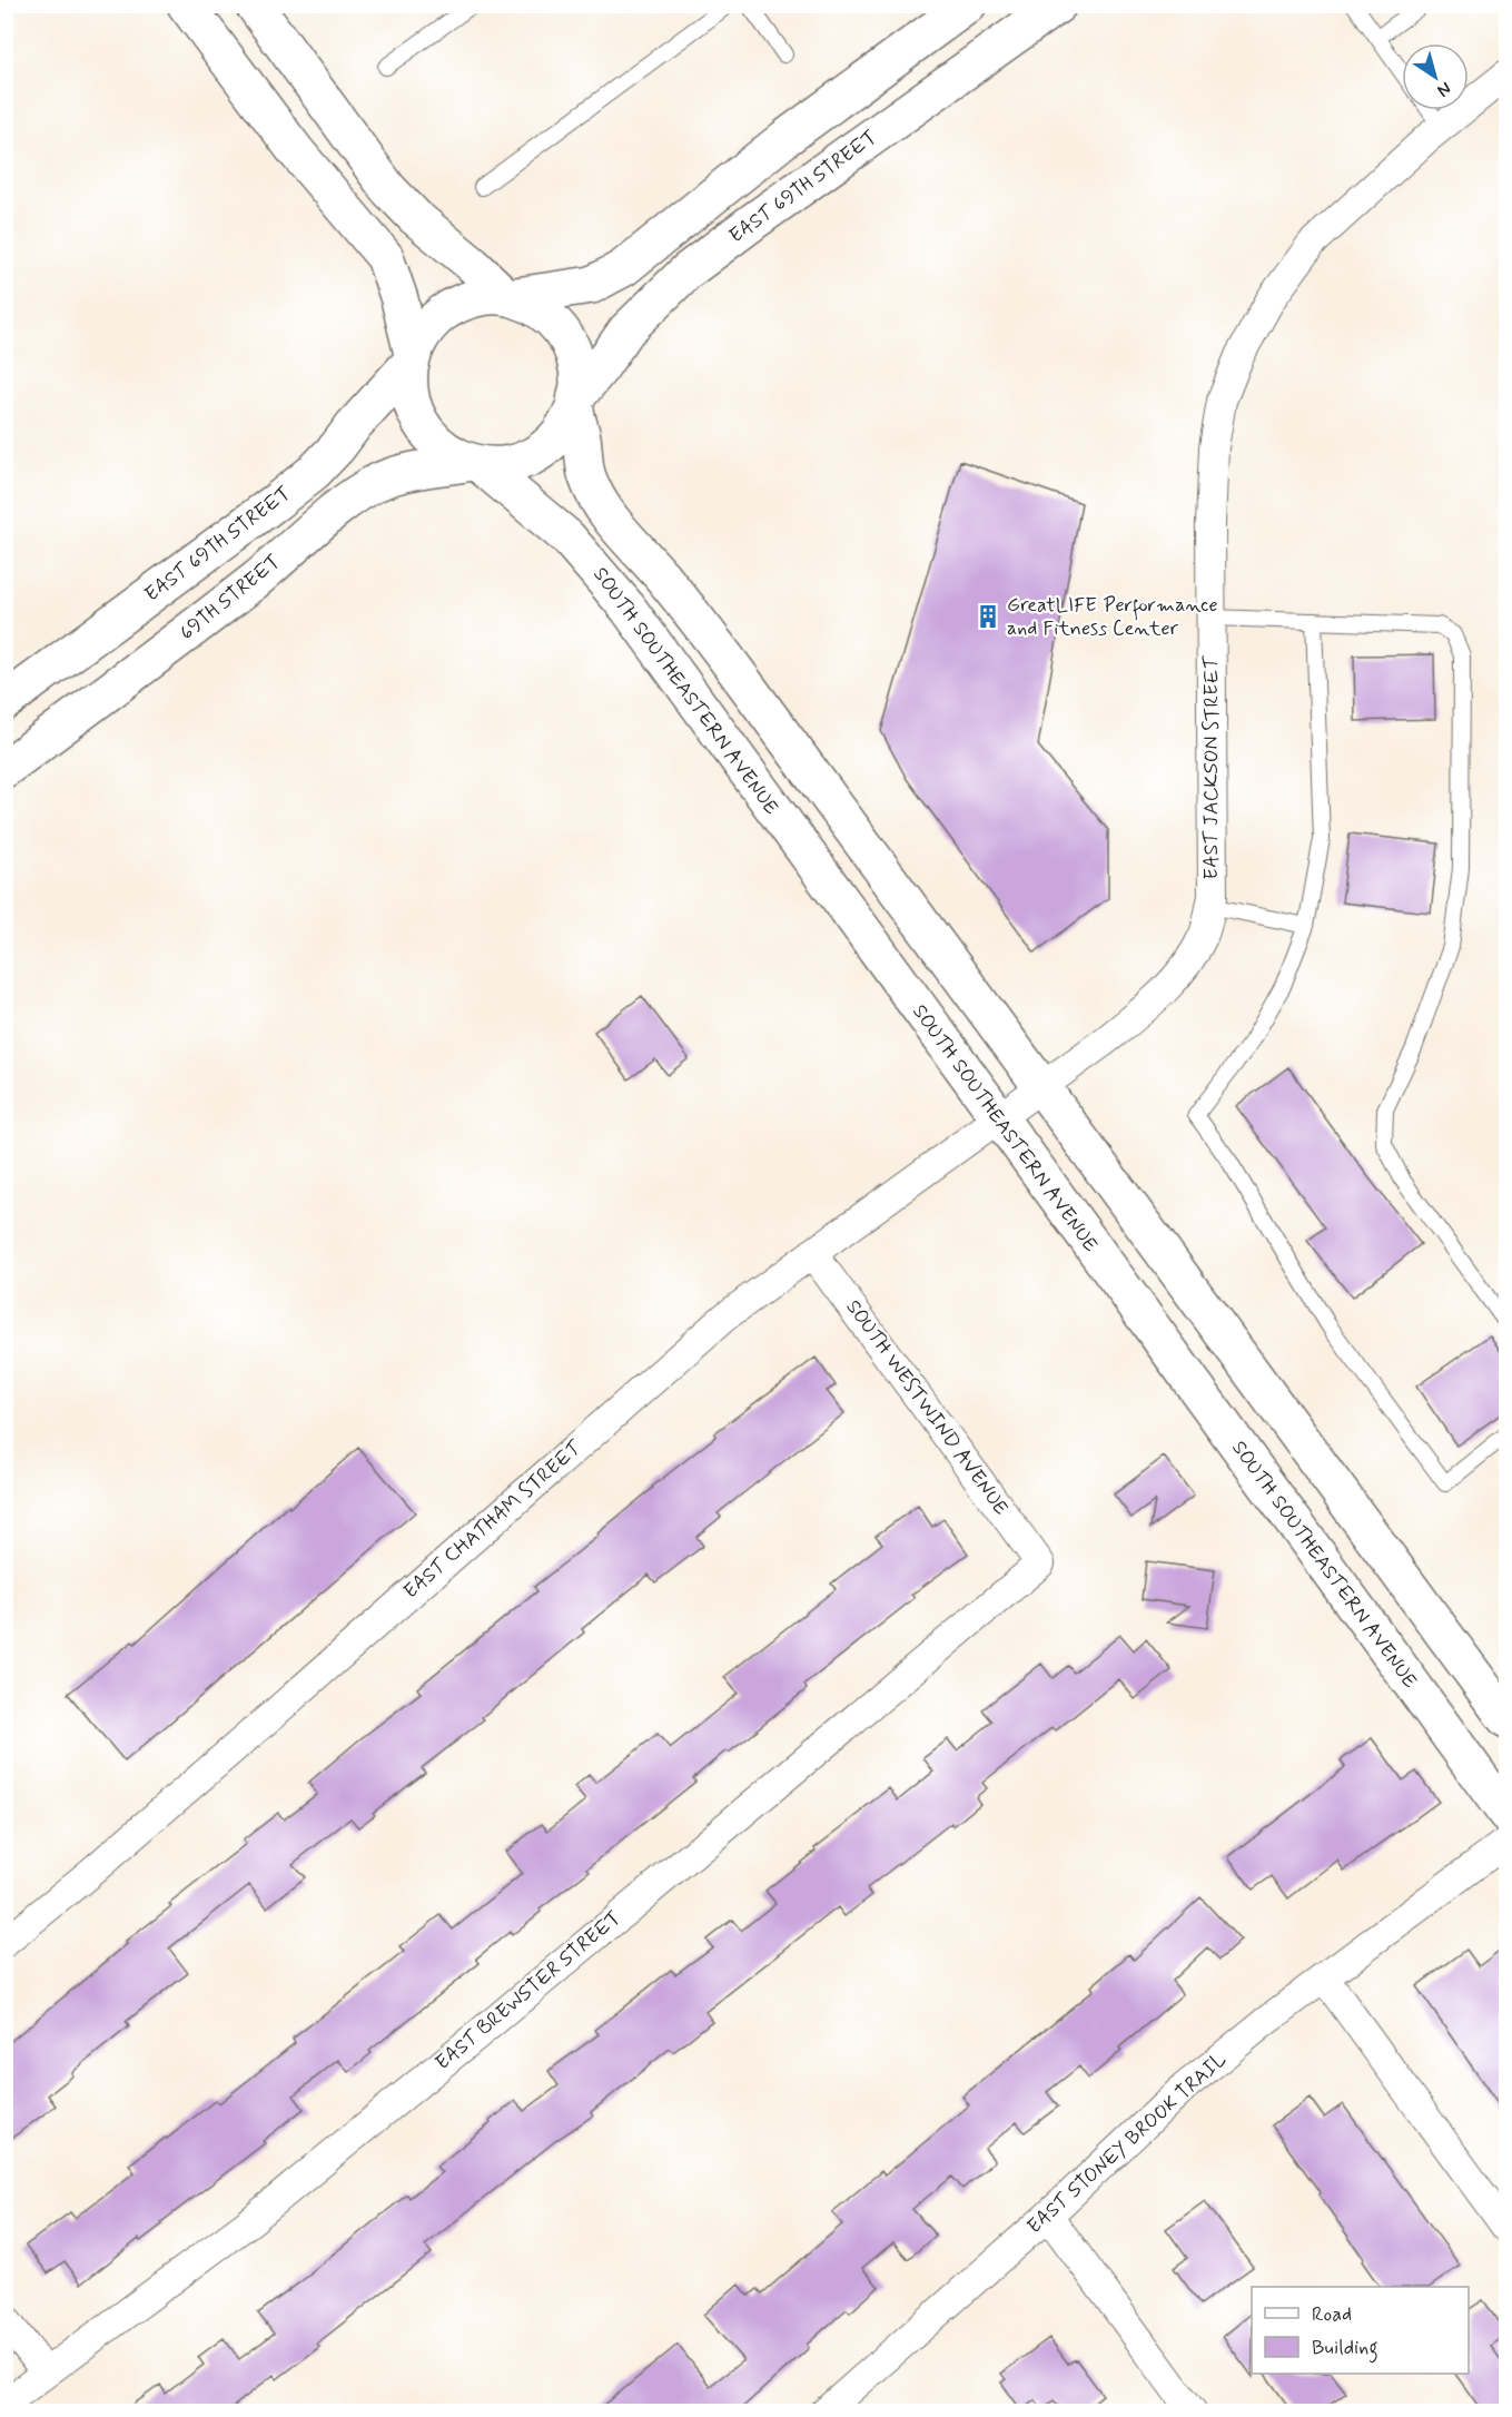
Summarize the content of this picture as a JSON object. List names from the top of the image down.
{
  "streets": {
    "main road": ["EAST 69TH STREET", "69TH STREET", "SOUTH SOUTHEASTERN AVENUE"],
    "street": [
      "EAST JACKSON STREET",
      "SOUTH WESTWIND AVENUE",
      "EAST CHATHAM STREET",
      "EAST BREWSTER STREET",
      "EAST STONEY BROOK TRAIL"
    ]
  },
  "crossings": [
    ["EAST 69TH STREET", "69TH STREET"],
    ["EAST 69TH STREET", "SOUTH SOUTHEASTERN AVENUE"],
    ["69TH STREET", "SOUTH SOUTHEASTERN AVENUE"],
    ["SOUTH SOUTHEASTERN AVENUE", "EAST JACKSON STREET"],
    ["SOUTH SOUTHEASTERN AVENUE", "EAST CHATHAM STREET"],
    ["EAST JACKSON STREET", "EAST CHATHAM STREET"],
    ["SOUTH WESTWIND AVENUE", "EAST CHATHAM STREET"],
    ["SOUTH WESTWIND AVENUE", "EAST BREWSTER STREET"]
  ],
  "places": {
    "building": ["GreatLIFE Performance and Fitness Center"]
  },
  "legend": ["Road", "Building"],
  "north": "bottom right"
}
